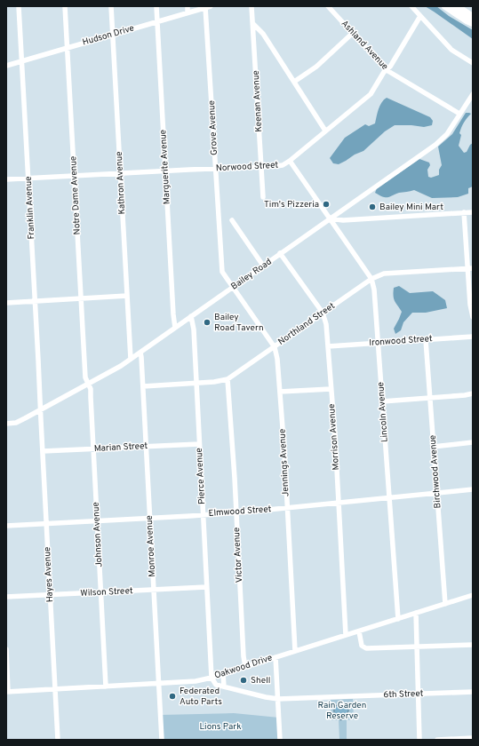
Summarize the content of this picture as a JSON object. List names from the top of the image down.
{
  "streets": {
    "street": [
      "Hudson Drive",
      "Ashland Avenue",
      "Keenan Avenue",
      "Grove Avenue",
      "Marguerite Avenue",
      "Norwood Street",
      "Kathron Avenue",
      "Notre Dame Avenue",
      "Franklin Avenue",
      "Bailey Road",
      "Northland Street",
      "Ironwood Street",
      "Lincoln Avenue",
      "Morrison Avenue",
      "Marian Street",
      "Jennings Avenue",
      "Birchwood Avenue",
      "Pierce Avenue",
      "Elmwood Street",
      "Johnson Avenue",
      "Monroe Avenue",
      "Victor Avenue",
      "Hayes Avenue",
      "Wilson Street",
      "Oakwood Drive",
      "6th Street"
    ]
  },
  "crossings": [
    ["Hudson Drive", "Grove Avenue"],
    ["Hudson Drive", "Marguerite Avenue"],
    ["Hudson Drive", "Kathron Avenue"],
    ["Hudson Drive", "Notre Dame Avenue"],
    ["Hudson Drive", "Franklin Avenue"],
    ["Ashland Avenue", "Norwood Street"],
    ["Ashland Avenue", "Bailey Road"],
    ["Keenan Avenue", "Norwood Street"],
    ["Grove Avenue", "Norwood Street"],
    ["Grove Avenue", "Bailey Road"],
    ["Grove Avenue", "Jennings Avenue"],
    ["Marguerite Avenue", "Norwood Street"],
    ["Marguerite Avenue", "Bailey Road"],
    ["Norwood Street", "Kathron Avenue"],
    ["Norwood Street", "Notre Dame Avenue"],
    ["Norwood Street", "Franklin Avenue"],
    ["Norwood Street", "Lincoln Avenue"],
    ["Kathron Avenue", "Bailey Road"],
    ["Notre Dame Avenue", "Bailey Road"],
    ["Notre Dame Avenue", "Johnson Avenue"],
    ["Franklin Avenue", "Bailey Road"],
    ["Franklin Avenue", "Hayes Avenue"],
    ["Bailey Road", "Lincoln Avenue"],
    ["Bailey Road", "Morrison Avenue"],
    ["Bailey Road", "Jennings Avenue"],
    ["Bailey Road", "Pierce Avenue"],
    ["Bailey Road", "Johnson Avenue"],
    ["Bailey Road", "Monroe Avenue"],
    ["Bailey Road", "Hayes Avenue"],
    ["Northland Street", "Lincoln Avenue"],
    ["Northland Street", "Morrison Avenue"],
    ["Northland Street", "Jennings Avenue"],
    ["Northland Street", "Pierce Avenue"],
    ["Northland Street", "Monroe Avenue"],
    ["Northland Street", "Victor Avenue"],
    ["Ironwood Street", "Lincoln Avenue"],
    ["Ironwood Street", "Morrison Avenue"],
    ["Ironwood Street", "Birchwood Avenue"],
    ["Lincoln Avenue", "Elmwood Street"],
    ["Lincoln Avenue", "Oakwood Drive"],
    ["Morrison Avenue", "Elmwood Street"],
    ["Morrison Avenue", "Oakwood Drive"],
    ["Marian Street", "Pierce Avenue"],
    ["Marian Street", "Johnson Avenue"],
    ["Marian Street", "Monroe Avenue"],
    ["Marian Street", "Hayes Avenue"],
    ["Jennings Avenue", "Elmwood Street"],
    ["Jennings Avenue", "Oakwood Drive"],
    ["Birchwood Avenue", "Elmwood Street"],
    ["Birchwood Avenue", "Oakwood Drive"],
    ["Pierce Avenue", "Elmwood Street"],
    ["Pierce Avenue", "Wilson Street"],
    ["Pierce Avenue", "Oakwood Drive"],
    ["Pierce Avenue", "6th Street"],
    ["Elmwood Street", "Johnson Avenue"],
    ["Elmwood Street", "Monroe Avenue"],
    ["Elmwood Street", "Victor Avenue"],
    ["Elmwood Street", "Hayes Avenue"],
    ["Johnson Avenue", "Wilson Street"],
    ["Johnson Avenue", "Oakwood Drive"],
    ["Monroe Avenue", "Wilson Street"],
    ["Monroe Avenue", "Oakwood Drive"],
    ["Victor Avenue", "Oakwood Drive"],
    ["Hayes Avenue", "Wilson Street"],
    ["Hayes Avenue", "Oakwood Drive"],
    ["Oakwood Drive", "6th Street"]
  ],
  "parks": ["Rain Garden Reserve", "Lions Park"],
  "places": [
    "Tim's Pizzeria",
    "Bailey Mini Mart",
    "Bailey Road Tavern",
    "Shell",
    "Federated Auto Parts"
  ]
}
